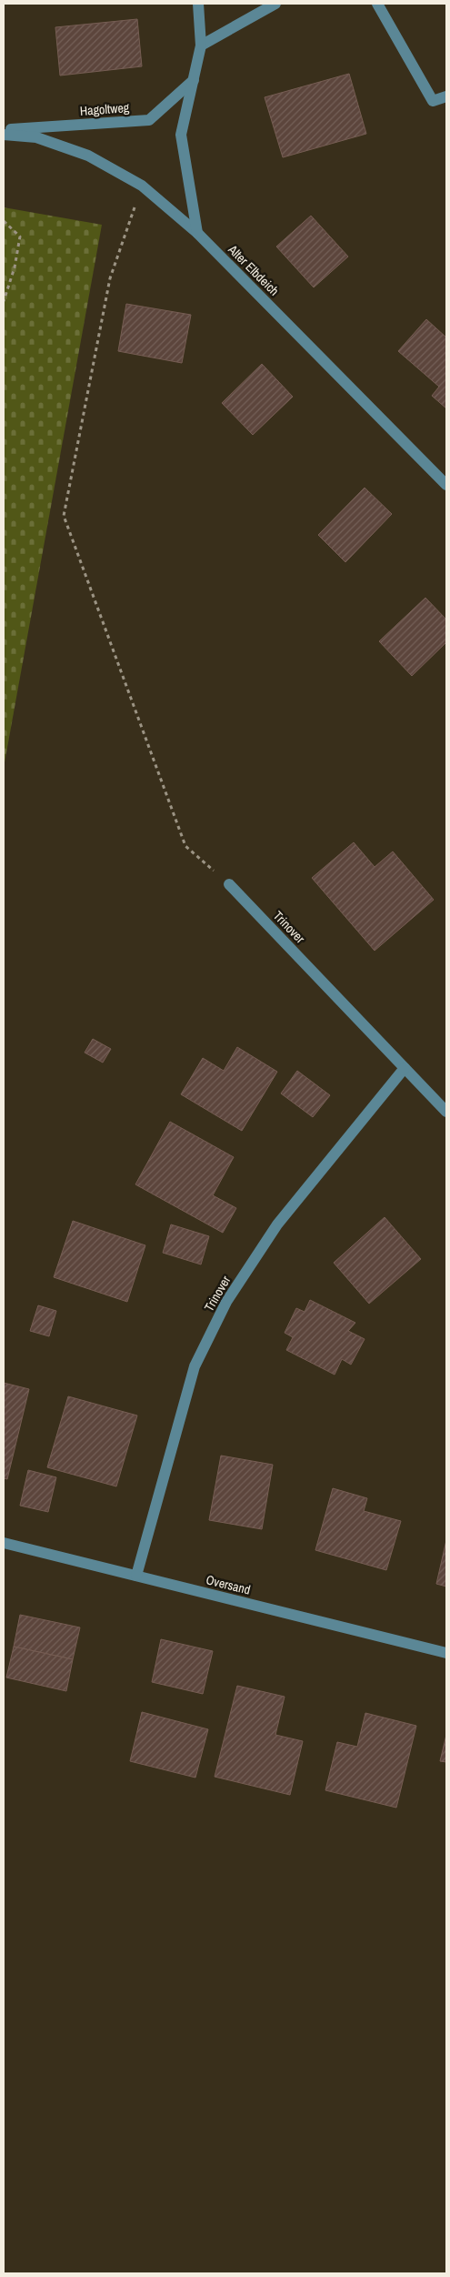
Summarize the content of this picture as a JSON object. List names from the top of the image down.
{
  "streets": {
    "street": [
      "Hagoltweg",
      "Alter Elbdeich",
      "Trinover",
      "Oversand"
    ]
  },
  "crossings": [
    ["Trinover", "Oversand"]
  ]
}
